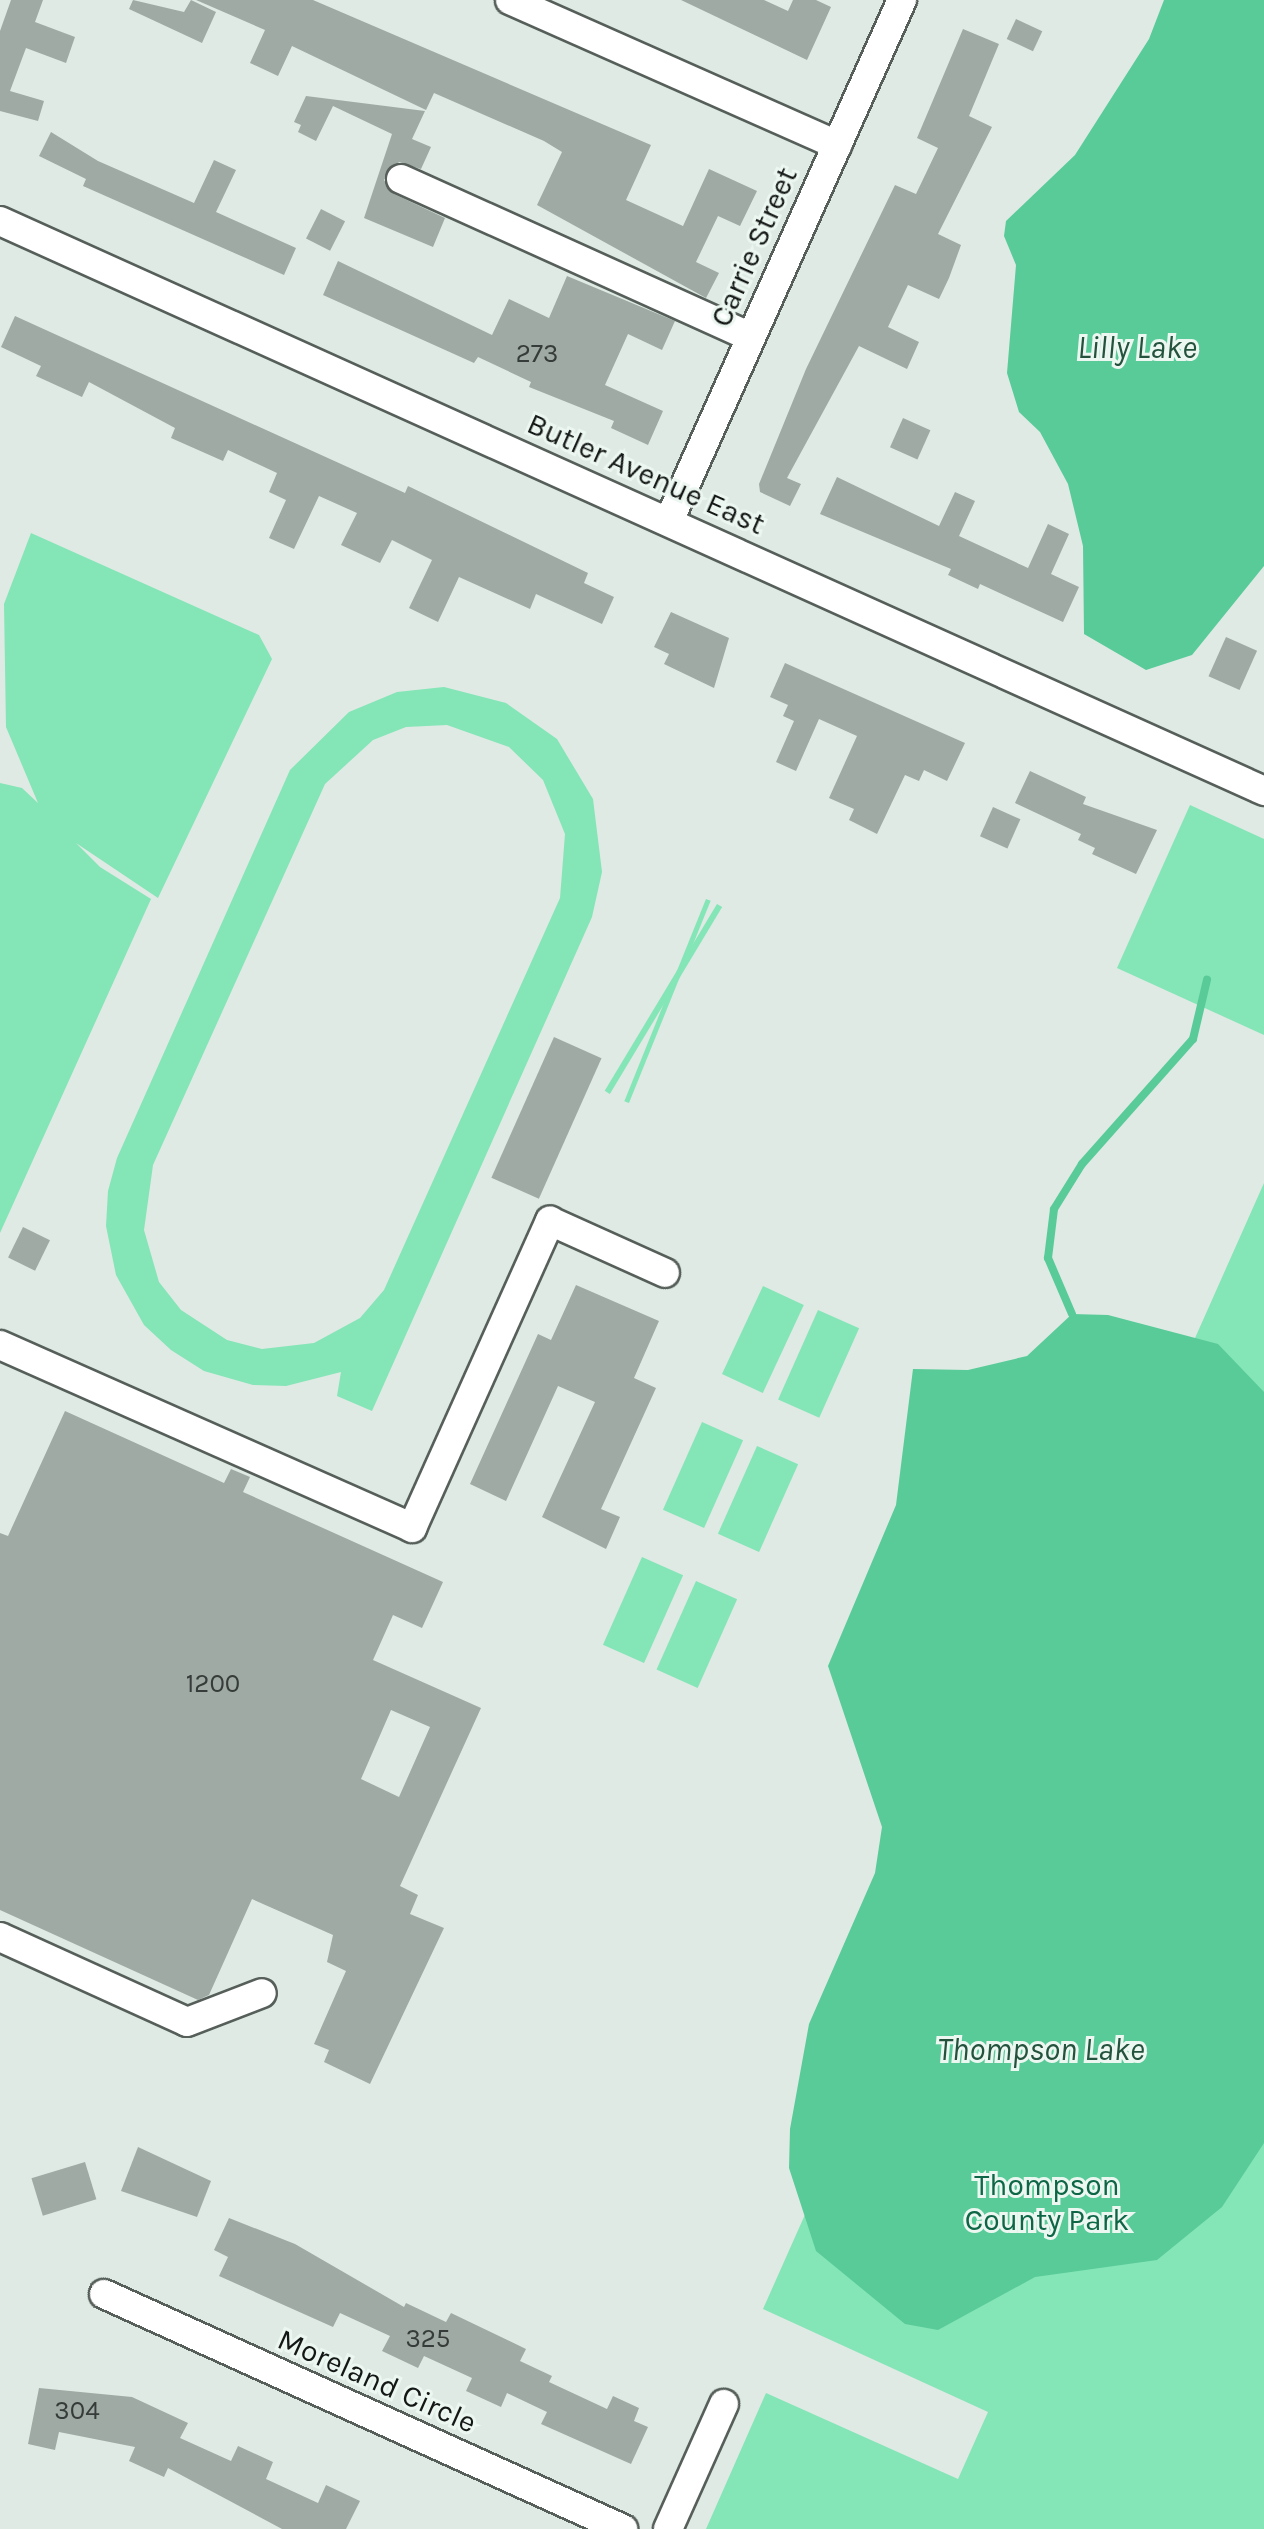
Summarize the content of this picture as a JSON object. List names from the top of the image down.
{
  "streets": {
    "street": ["Carrie Street", "Butler Avenue East", "Moreland Circle"]
  },
  "crossings": [
    ["Carrie Street", "Butler Avenue East"]
  ],
  "water": ["Lilly Lake", "Thompson Lake"],
  "parks": ["Thompson County Park"],
  "house_numbers": [
    "273",
    "1200",
    "325",
    "304"
  ]
}
